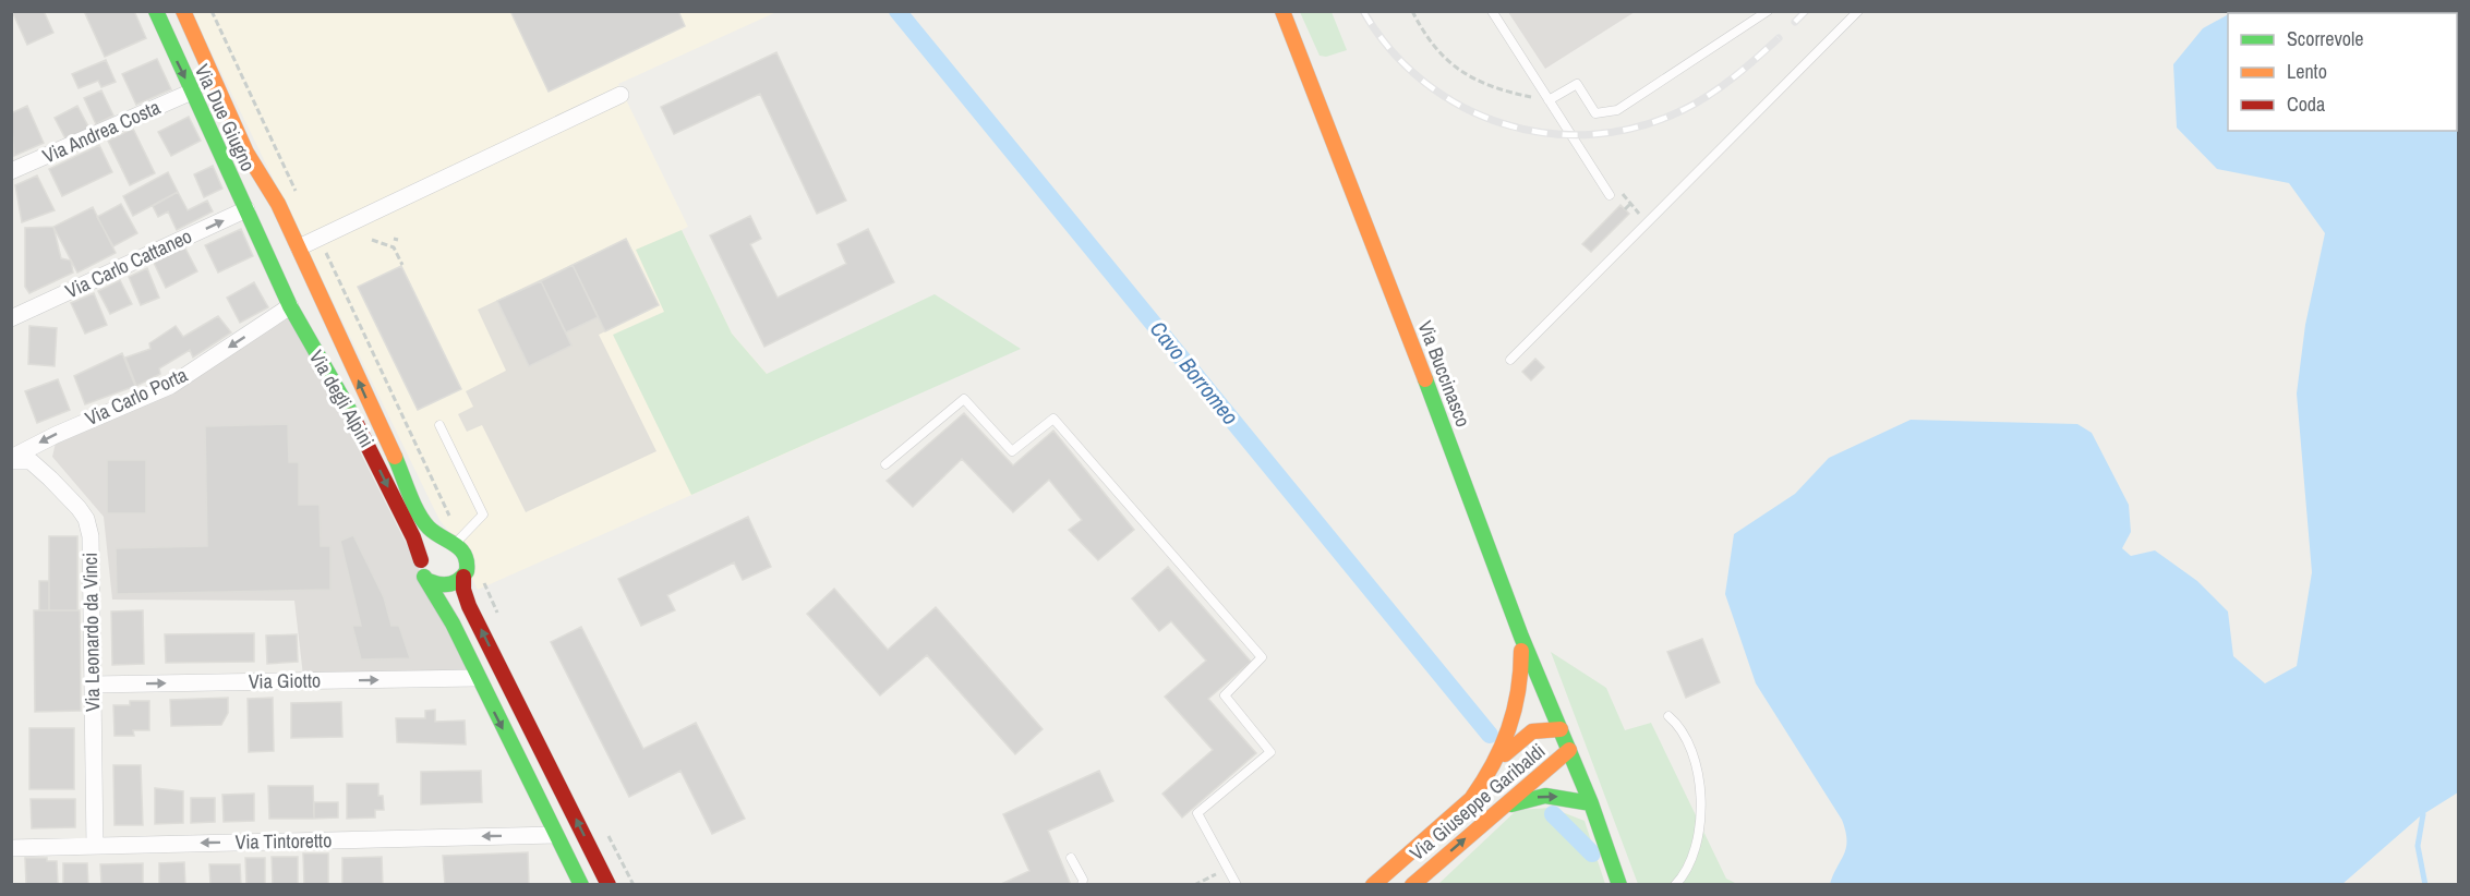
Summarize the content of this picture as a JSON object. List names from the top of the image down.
{
  "streets": {
    "street": [
      "Via Due Giugno",
      "Via Andrea Costa",
      "Via Carlo Cattaneo",
      "Via Buccinasco",
      "Via Carlo Porta",
      "Via degli Alpini",
      "Via Leonardo da Vinci",
      "Via Giotto",
      "Via Giuseppe Garibaldi",
      "Via Tintoretto"
    ]
  },
  "crossings": [
    ["Via Due Giugno", "Via Andrea Costa"],
    ["Via Due Giugno", "Via Carlo Cattaneo"],
    ["Via Due Giugno", "Via degli Alpini"],
    ["Via Buccinasco", "Via Giuseppe Garibaldi"],
    ["Via Carlo Porta", "Via degli Alpini"],
    ["Via Carlo Porta", "Via Leonardo da Vinci"],
    ["Via Leonardo da Vinci", "Via Giotto"],
    ["Via Leonardo da Vinci", "Via Tintoretto"]
  ],
  "one_way": [
    "Via Carlo Cattaneo",
    "Via Carlo Porta",
    "Via Giotto",
    "Via Tintoretto"
  ],
  "water": ["Cavo Borromeo"],
  "legend": ["Scorrevole", "Lento", "Coda"]
}
